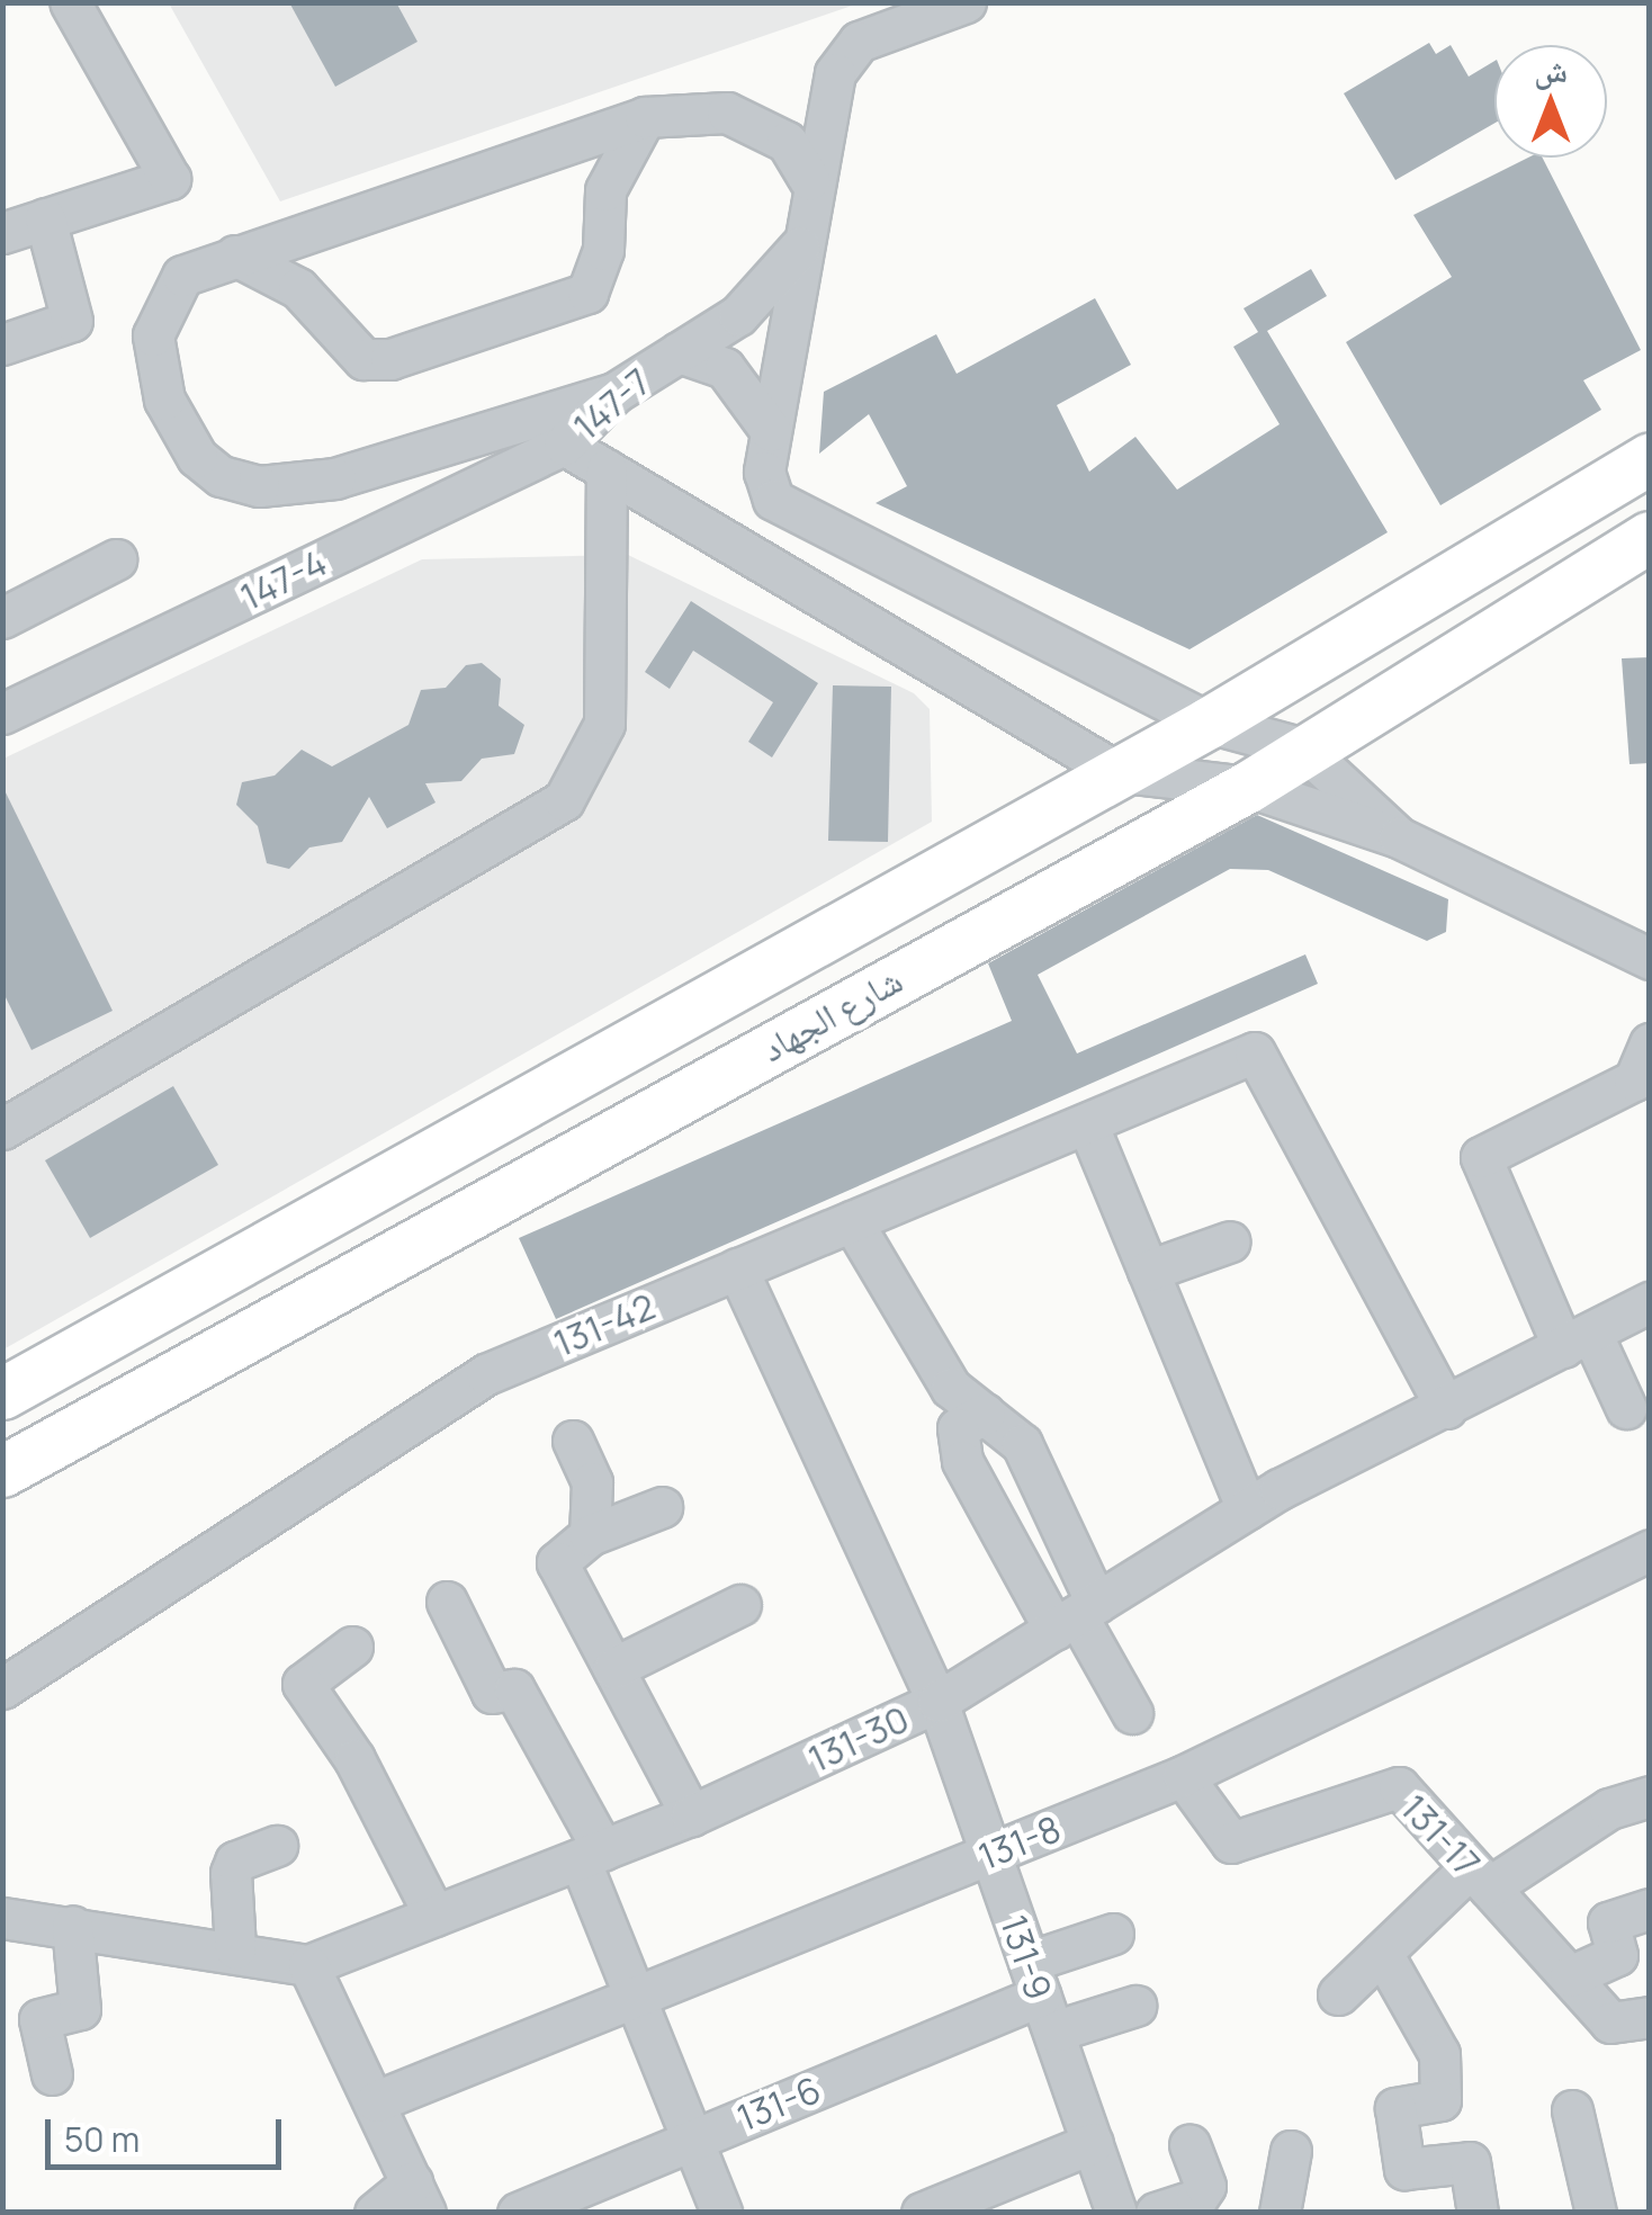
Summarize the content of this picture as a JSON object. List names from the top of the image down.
{
  "streets": {
    "main road": ["شارع الجهاد"],
    "street": [
      "147-7",
      "147-4",
      "131-42",
      "131-30",
      "131-17",
      "131-8",
      "131-9",
      "131-6"
    ]
  },
  "crossings": [
    ["147-7", "147-4"],
    ["147-7", "شارع الجهاد"],
    ["131-42", "131-30"],
    ["131-42", "131-9"],
    ["131-30", "131-9"],
    ["131-17", "131-8"],
    ["131-8", "131-9"],
    ["131-9", "131-6"]
  ],
  "scale_bar": "50 m",
  "north": "top"
}
